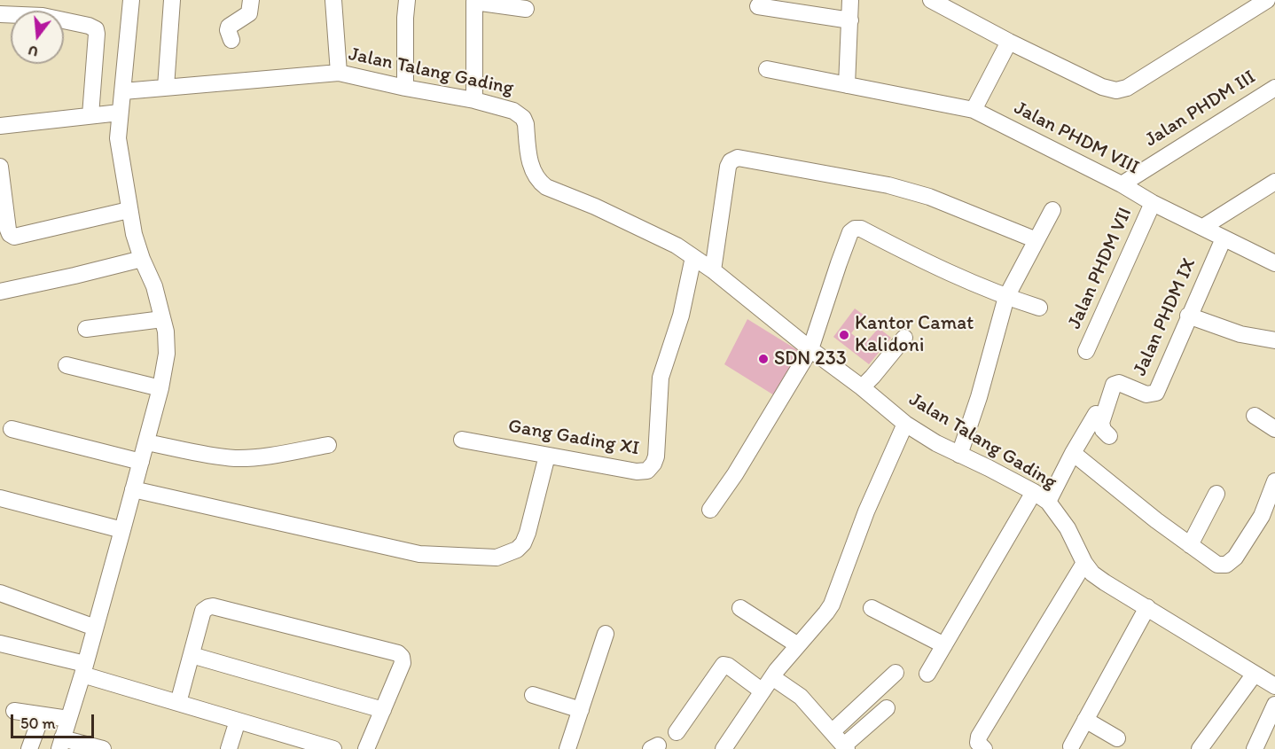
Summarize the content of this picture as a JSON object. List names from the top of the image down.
{
  "streets": {
    "street": [
      "Jalan Talang Gading",
      "Jalan PHDM III",
      "Jalan PHDM VIII",
      "Jalan PHDM VII",
      "Jalan PHDM IX",
      "Gang Gading XI"
    ]
  },
  "crossings": [
    ["Jalan Talang Gading", "Gang Gading XI"],
    ["Jalan PHDM III", "Jalan PHDM VIII"],
    ["Jalan PHDM VIII", "Jalan PHDM VII"],
    ["Jalan PHDM VIII", "Jalan PHDM IX"]
  ],
  "places": ["Kantor Camat Kalidoni", "SDN 233"],
  "scale_bar": "50 m",
  "north": "bottom"
}
